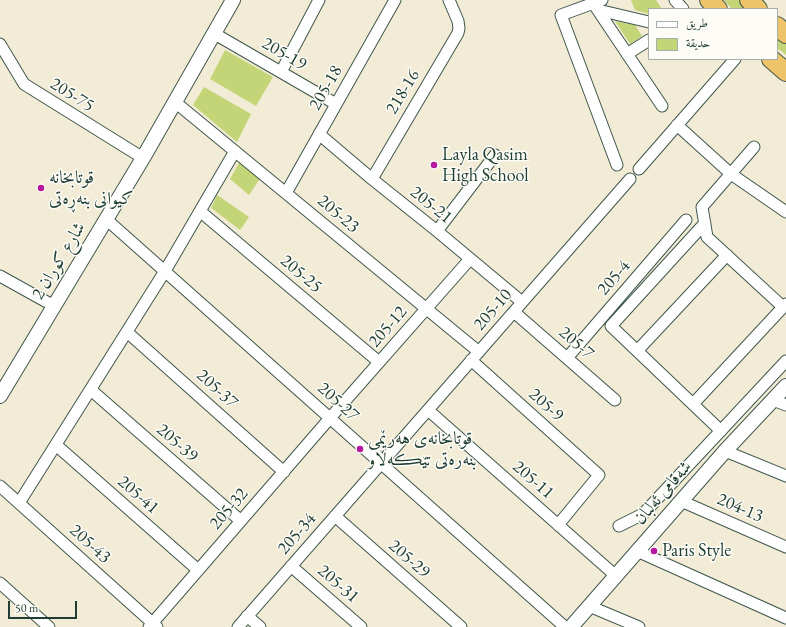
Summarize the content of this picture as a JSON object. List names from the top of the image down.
{
  "streets": {
    "street": [
      "205-19",
      "205-18",
      "218-16",
      "205-75",
      "205-21",
      "205-23",
      "شارع كوران 2",
      "205-25",
      "205-4",
      "205-10",
      "205-12",
      "205-7",
      "205-37",
      "205-27",
      "205-9",
      "205-39",
      "205-11",
      "شەقامی ئەلبان",
      "205-41",
      "204-13",
      "205-32",
      "205-34",
      "205-43",
      "205-29",
      "205-31"
    ]
  },
  "crossings": [
    ["205-19", "205-18"],
    ["205-19", "شارع كوران 2"],
    ["205-18", "205-21"],
    ["205-18", "205-23"],
    ["218-16", "205-21"],
    ["205-75", "شارع كوران 2"],
    ["205-21", "205-10"],
    ["205-21", "205-12"],
    ["205-23", "شارع كوران 2"],
    ["205-23", "205-10"],
    ["205-23", "205-12"],
    ["205-23", "205-9"],
    ["شارع كوران 2", "205-27"],
    ["205-25", "205-12"],
    ["205-4", "205-7"],
    ["205-10", "205-7"],
    ["205-10", "205-27"],
    ["205-10", "205-9"],
    ["205-10", "205-11"],
    ["205-10", "205-34"],
    ["205-12", "205-27"],
    ["205-12", "205-32"],
    ["205-37", "205-32"],
    ["205-27", "205-32"],
    ["205-27", "205-34"],
    ["205-9", "205-11"],
    ["205-39", "205-32"],
    ["205-11", "شەقامی ئەلبان"],
    ["شەقامی ئەلبان", "204-13"],
    ["205-41", "205-32"],
    ["205-32", "205-43"],
    ["205-34", "205-29"],
    ["205-34", "205-31"]
  ],
  "places": [
    "Layla Qasim High School",
    "قوتابخانە کیوانی بنەڕەتی",
    "قوتابخانەی هەرێمی بنەرەتی تێڪەڵاو",
    "Paris Style"
  ],
  "legend": ["طريق", "حديقة"],
  "scale_bar": "50 m"
}
